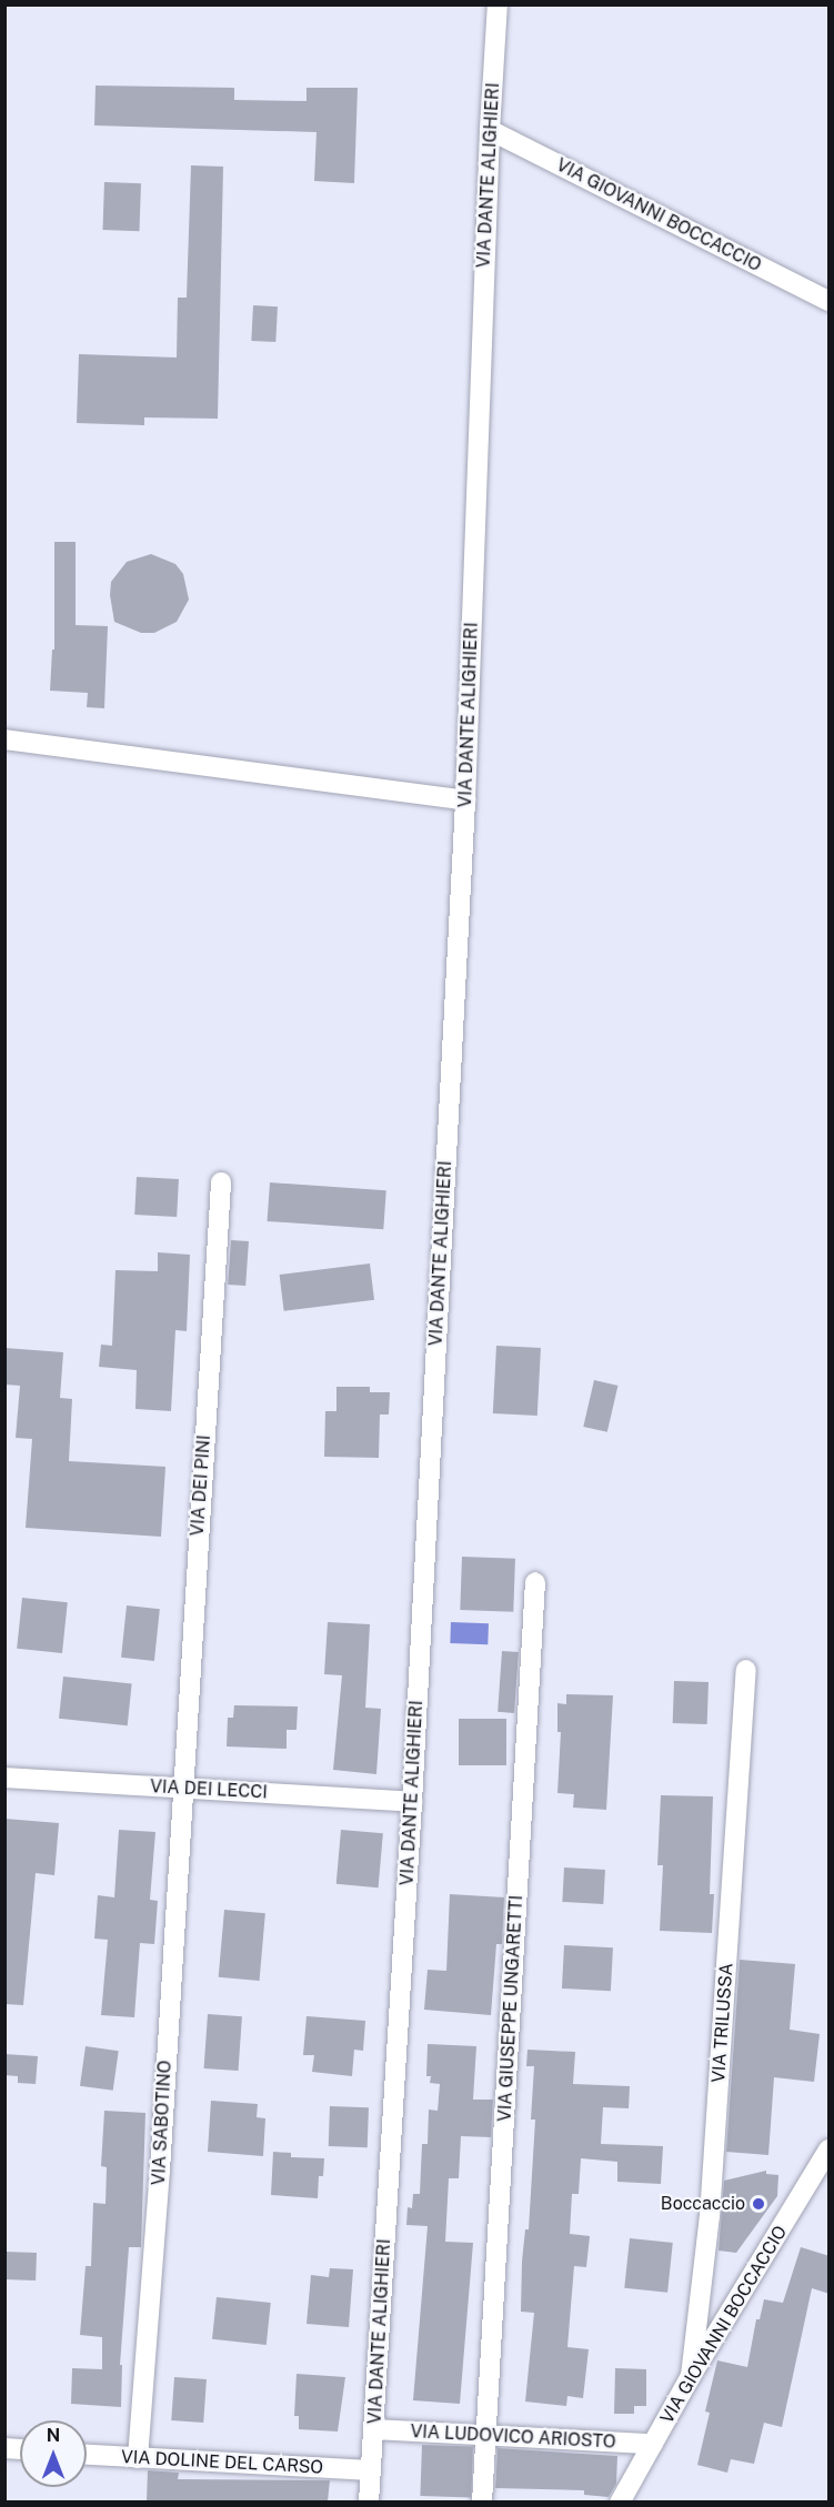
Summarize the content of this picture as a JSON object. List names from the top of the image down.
{
  "streets": {
    "street": [
      "VIA DANTE ALIGHIERI",
      "VIA GIOVANNI BOCCACCIO",
      "VIA DEI PINI",
      "VIA DEI LECCI",
      "VIA GIUSEPPE UNGARETTI",
      "VIA TRILUSSA",
      "VIA SABOTINO",
      "VIA LUDOVICO ARIOSTO",
      "VIA DOLINE DEL CARSO"
    ]
  },
  "crossings": [
    ["VIA DANTE ALIGHIERI", "VIA GIOVANNI BOCCACCIO"],
    ["VIA DANTE ALIGHIERI", "VIA DEI LECCI"],
    ["VIA DANTE ALIGHIERI", "VIA LUDOVICO ARIOSTO"],
    ["VIA DANTE ALIGHIERI", "VIA DOLINE DEL CARSO"],
    ["VIA GIOVANNI BOCCACCIO", "VIA TRILUSSA"],
    ["VIA GIOVANNI BOCCACCIO", "VIA LUDOVICO ARIOSTO"],
    ["VIA DEI PINI", "VIA DEI LECCI"],
    ["VIA DEI PINI", "VIA SABOTINO"],
    ["VIA DEI LECCI", "VIA SABOTINO"],
    ["VIA GIUSEPPE UNGARETTI", "VIA LUDOVICO ARIOSTO"],
    ["VIA SABOTINO", "VIA DOLINE DEL CARSO"]
  ],
  "places": ["Boccaccio"],
  "north": "top"
}
